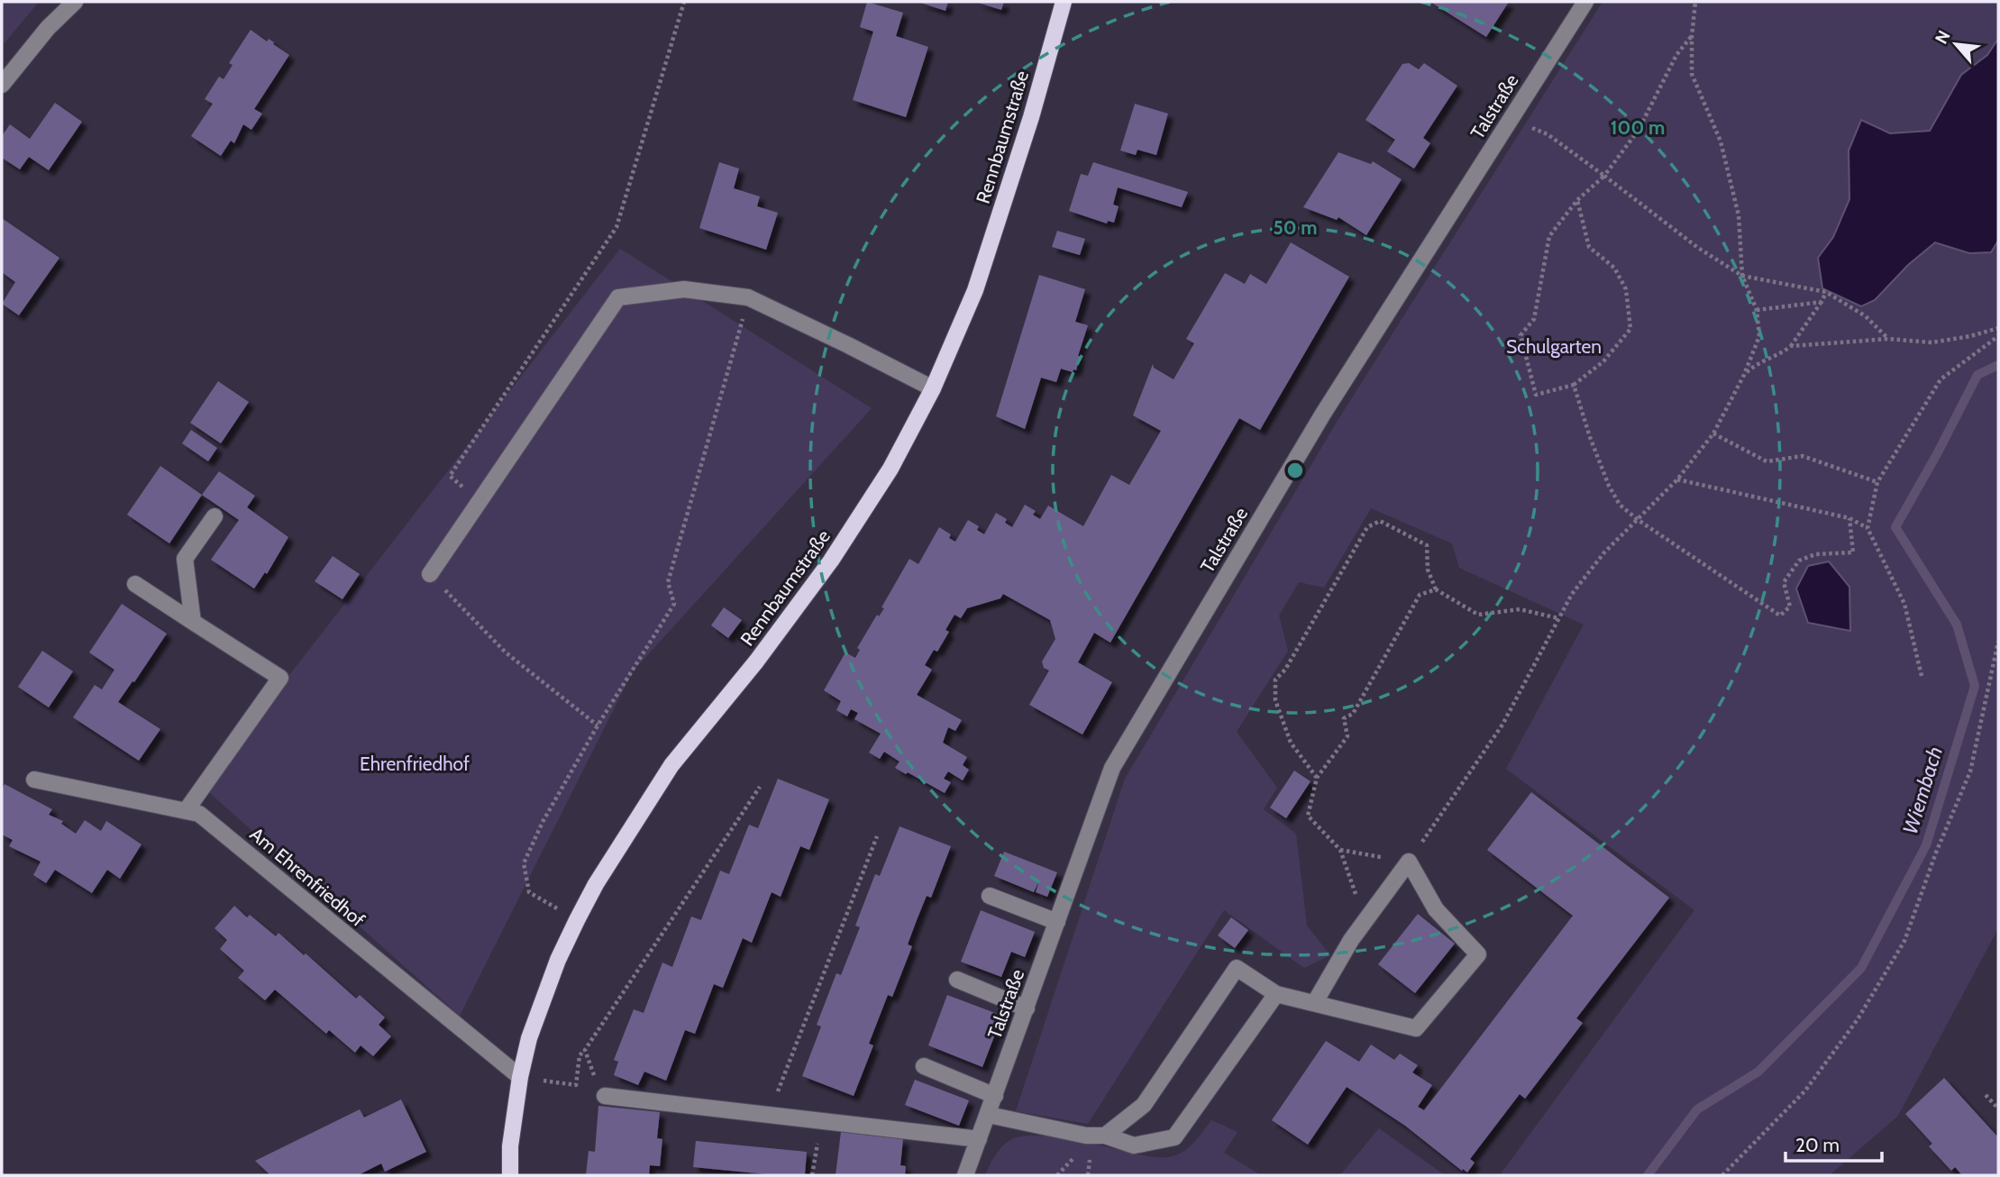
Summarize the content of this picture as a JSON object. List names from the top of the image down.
{
  "streets": {
    "main road": ["Rennbaumstraße"],
    "street": ["Talstraße", "Am Ehrenfriedhof"]
  },
  "crossings": [
    ["Rennbaumstraße", "Am Ehrenfriedhof"]
  ],
  "water": ["Wiembach"],
  "parks": ["Schulgarten", "Ehrenfriedhof"],
  "scale_bar": "20 m",
  "north": "top left",
  "rings": ["100 m", "50 m"]
}
